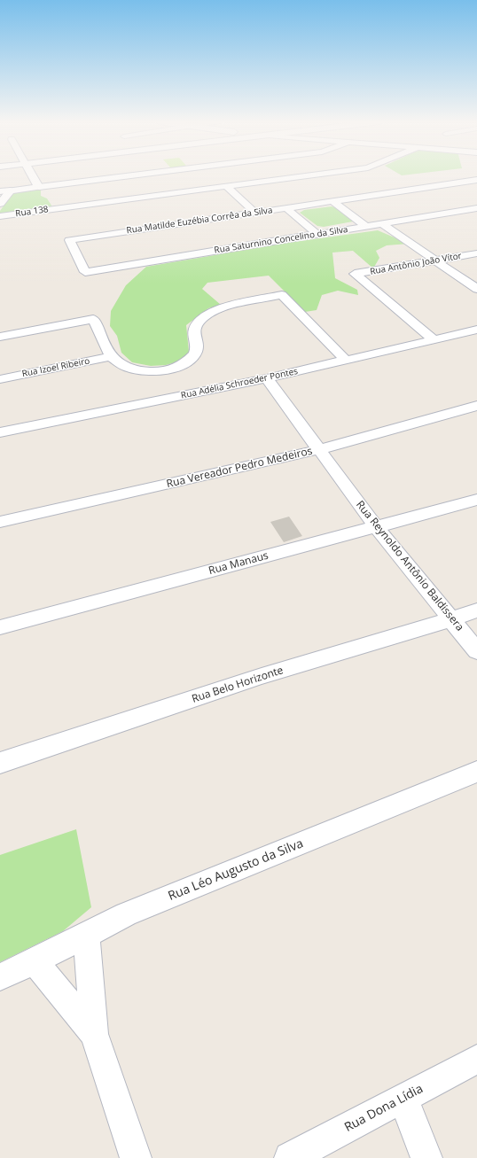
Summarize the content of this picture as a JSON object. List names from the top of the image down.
{
  "streets": {
    "street": [
      "Rua 138",
      "Rua Matilde Euzébia Corrêa da Silva",
      "Rua Saturnino Concelino da Silva",
      "Rua Antônio João Vítor",
      "Rua Izoel Ribeiro",
      "Rua Adélia Schroeder Pontes",
      "Rua Vereador Pedro Medeiros",
      "Rua Manaus",
      "Rua Reynoldo Antônio Baldissera",
      "Rua Belo Horizonte",
      "Rua Léo Augusto da Silva",
      "Rua Dona Lídia"
    ]
  },
  "crossings": [
    ["Rua Matilde Euzébia Corrêa da Silva", "Rua Saturnino Concelino da Silva"],
    ["Rua Antônio João Vítor", "Rua Adélia Schroeder Pontes"],
    ["Rua Adélia Schroeder Pontes", "Rua Reynoldo Antônio Baldissera"],
    ["Rua Vereador Pedro Medeiros", "Rua Reynoldo Antônio Baldissera"],
    ["Rua Manaus", "Rua Reynoldo Antônio Baldissera"],
    ["Rua Reynoldo Antônio Baldissera", "Rua Belo Horizonte"]
  ]
}
